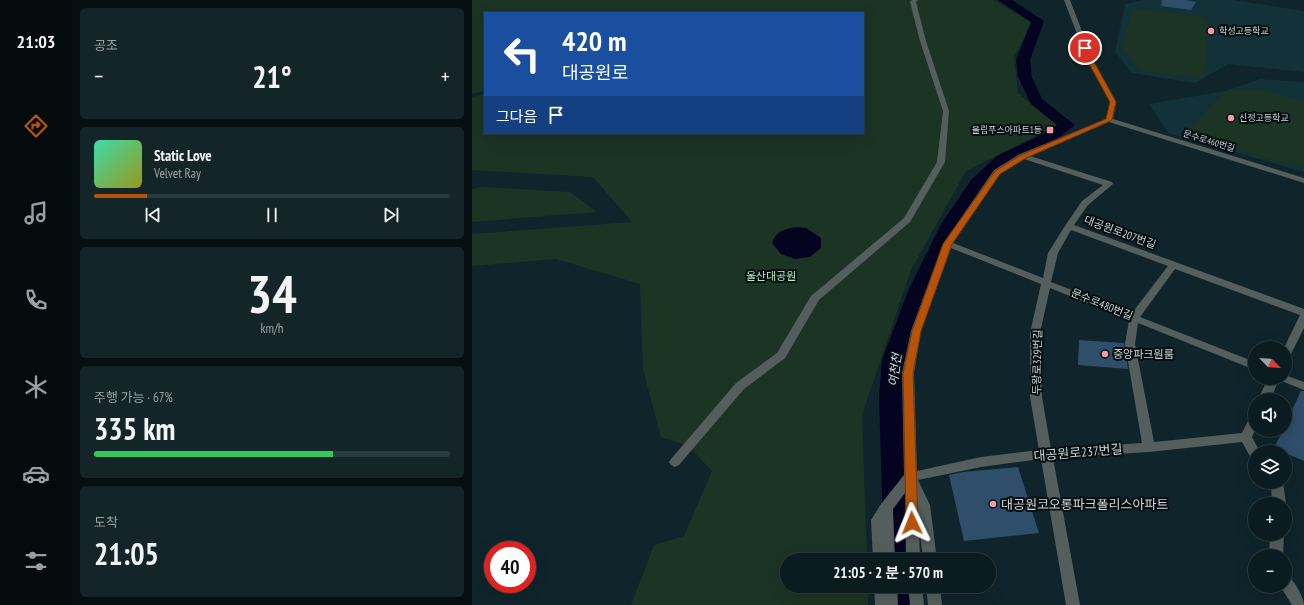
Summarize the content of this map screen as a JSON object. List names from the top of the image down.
{
  "streets": {
    "street": [
      "문수로460번길",
      "대공원로207번길",
      "문수로480번길",
      "두왕로329번길",
      "대공원로237번길"
    ]
  },
  "crossings": [
    ["대공원로207번길", "두왕로329번길"],
    ["문수로480번길", "두왕로329번길"],
    ["두왕로329번길", "대공원로237번길"]
  ],
  "water": ["여천천"],
  "parks": ["울산대공원"],
  "places": {
    "other": [
      "학성고등학교",
      "신정고등학교",
      "중앙파크원룸",
      "대공원코오롱파크폴리스아파트"
    ],
    "transit": ["올림푸스아파트1동"]
  },
  "north": "bottom right",
  "page": {
    "tabs": "21:03",
    "tile": [
      "공조",
      ["34", "km/h"],
      ["주행 가능 · 67%", "335 km"],
      ["도착", "21:05"]
    ],
    "turn": ["420 m", "대공원로"],
    "heat": ["−", "21°", "+"],
    "then": "그다음",
    "song": ["Static Love", "Velvet Ray"],
    "map_buttons": ["+", "−"],
    "limit": "40",
    "trip": "21:05 · 2 분 · 570 m"
  }
}
